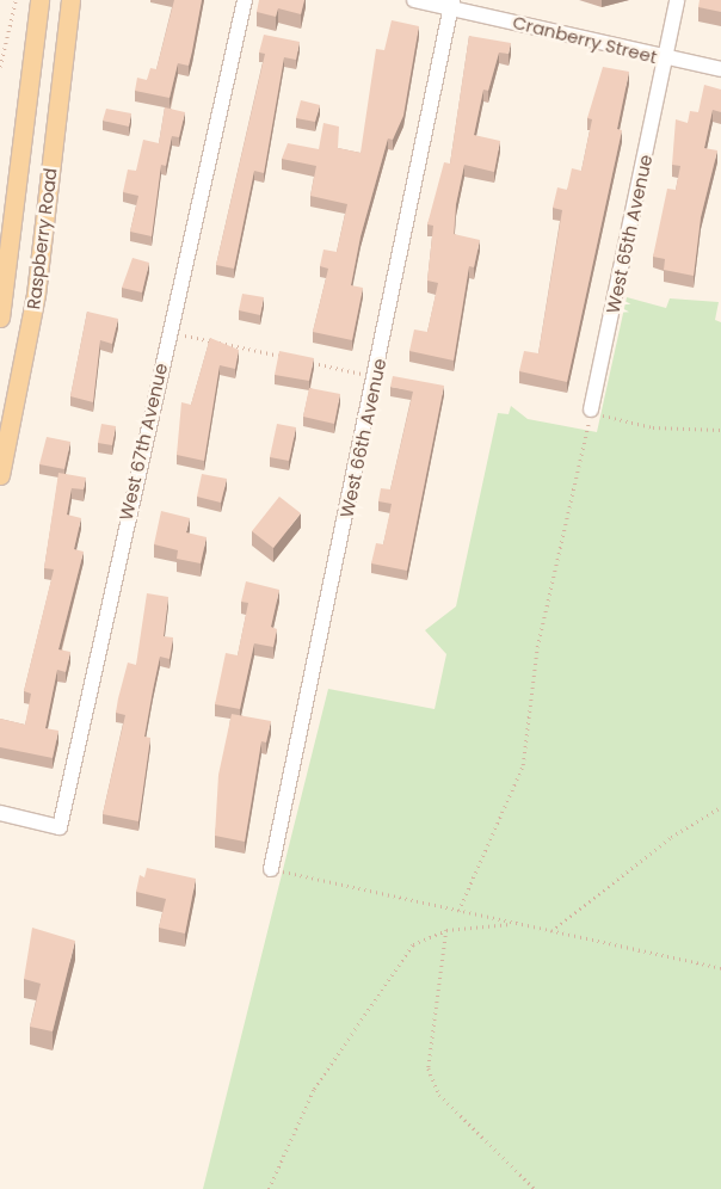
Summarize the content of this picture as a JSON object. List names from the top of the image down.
{
  "streets": {
    "main road": ["Raspberry Road"],
    "street": [
      "Cranberry Street",
      "West 65th Avenue",
      "West 66th Avenue",
      "West 67th Avenue"
    ]
  },
  "crossings": [
    ["Cranberry Street", "West 65th Avenue"],
    ["Cranberry Street", "West 66th Avenue"]
  ]
}
